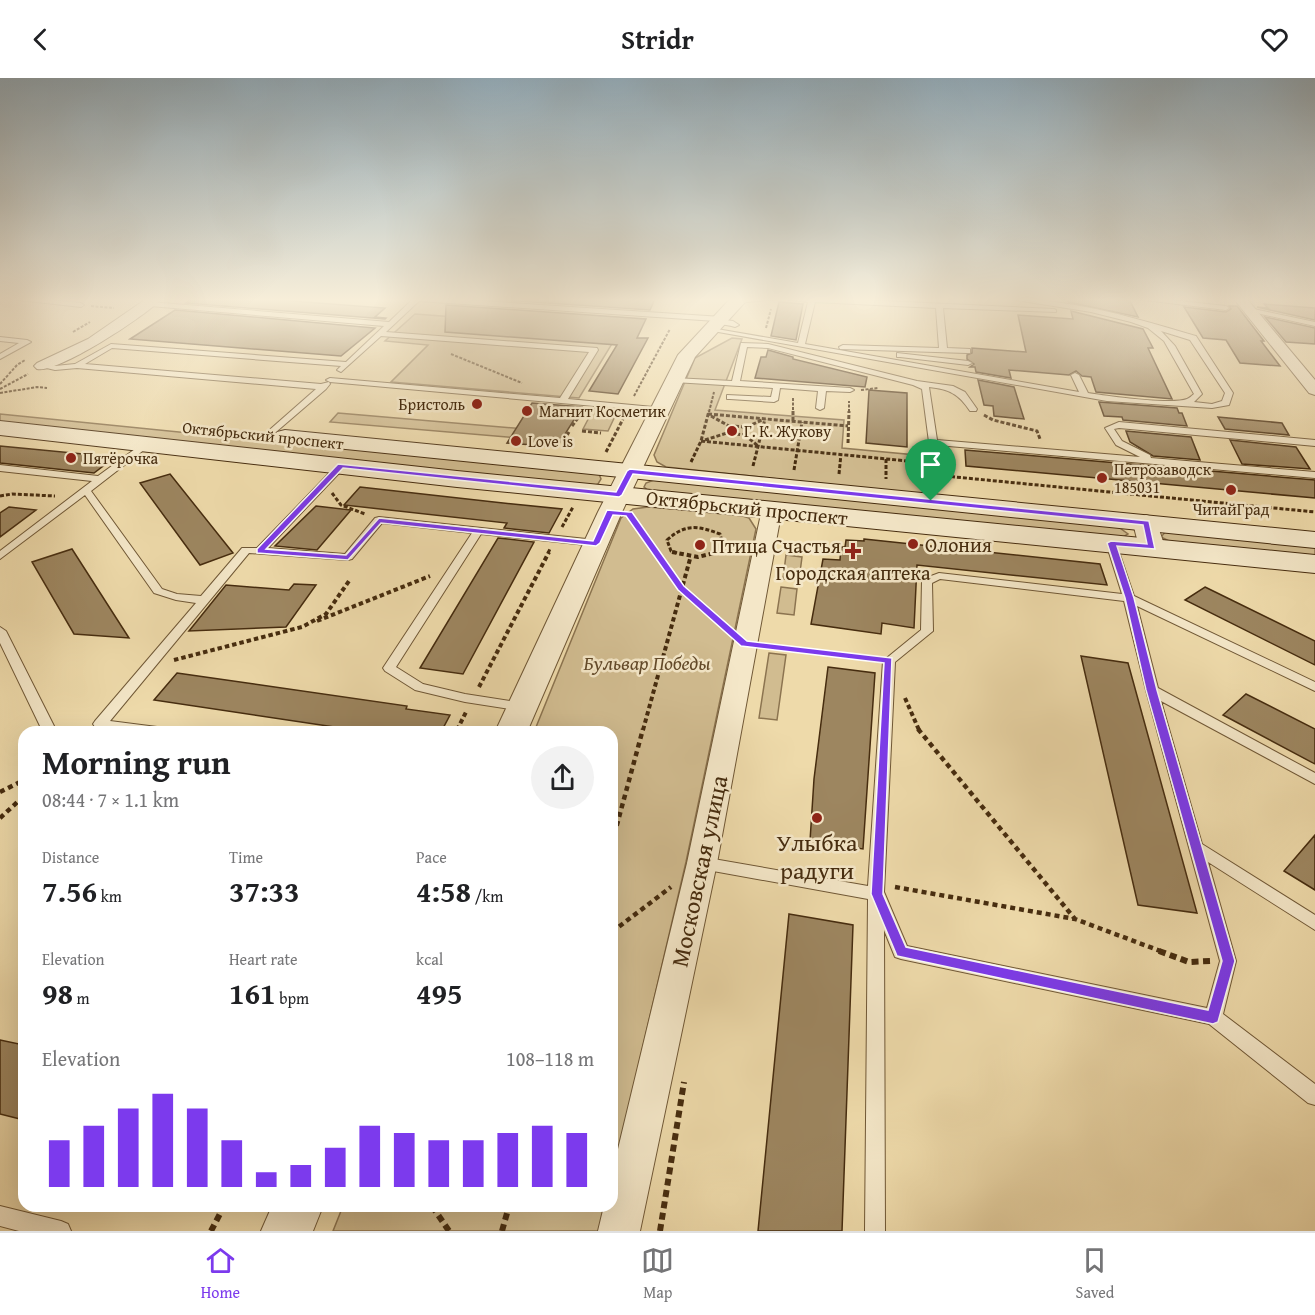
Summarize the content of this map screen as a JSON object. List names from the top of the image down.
{
  "streets": {
    "main road": ["Октябрьский проспект"],
    "street": ["Московская улица"]
  },
  "crossings": [
    ["Октябрьский проспект", "Московская улица"]
  ],
  "parks": ["Бульвар Победы"],
  "places": {
    "other": [
      "Бристоль",
      "Магнит Косметик",
      "Г. К. Жукову",
      "Love is",
      "Пятёрочка",
      "Петрозаводск 185031",
      "ЧитайГрад",
      "Олония",
      "Птица Счастья",
      "Улыбка радуги"
    ],
    "health": ["Городская аптека"]
  },
  "page": {
    "header": "Stridr",
    "heading": ["Morning run", "08:44 · 7 × 1.1 km"],
    "stats": [
      ["Distance", "7.56 km"],
      ["Time", "37:33"],
      ["Pace", "4:58 /km"],
      ["Elevation", "98 m"],
      ["Heart rate", "161 bpm"],
      ["kcal", "495"]
    ],
    "chart": ["Elevation", "108–118 m"],
    "tabs": ["Home", "Map", "Saved"]
  }
}
